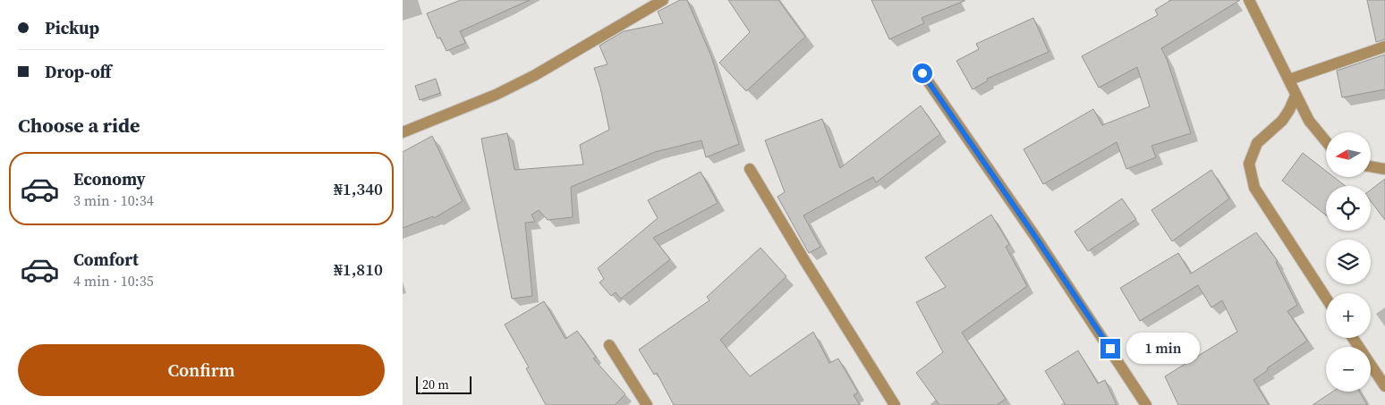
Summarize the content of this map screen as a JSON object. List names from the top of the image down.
{
  "scale_bar": "20 m",
  "north": "left",
  "page": {
    "banner": ["Pickup", "Drop-off"],
    "heading": "Choose a ride",
    "map_buttons": ["+", "−"],
    "list": [
      {
        "name": "Economy",
        "note": "3 min · 10:34",
        "value": "₦1,340"
      },
      {
        "name": "Comfort",
        "note": "4 min · 10:35",
        "value": "₦1,810"
      }
    ],
    "bubble": "1 min",
    "buttons": "Confirm",
    "scale": "20 m"
  }
}
